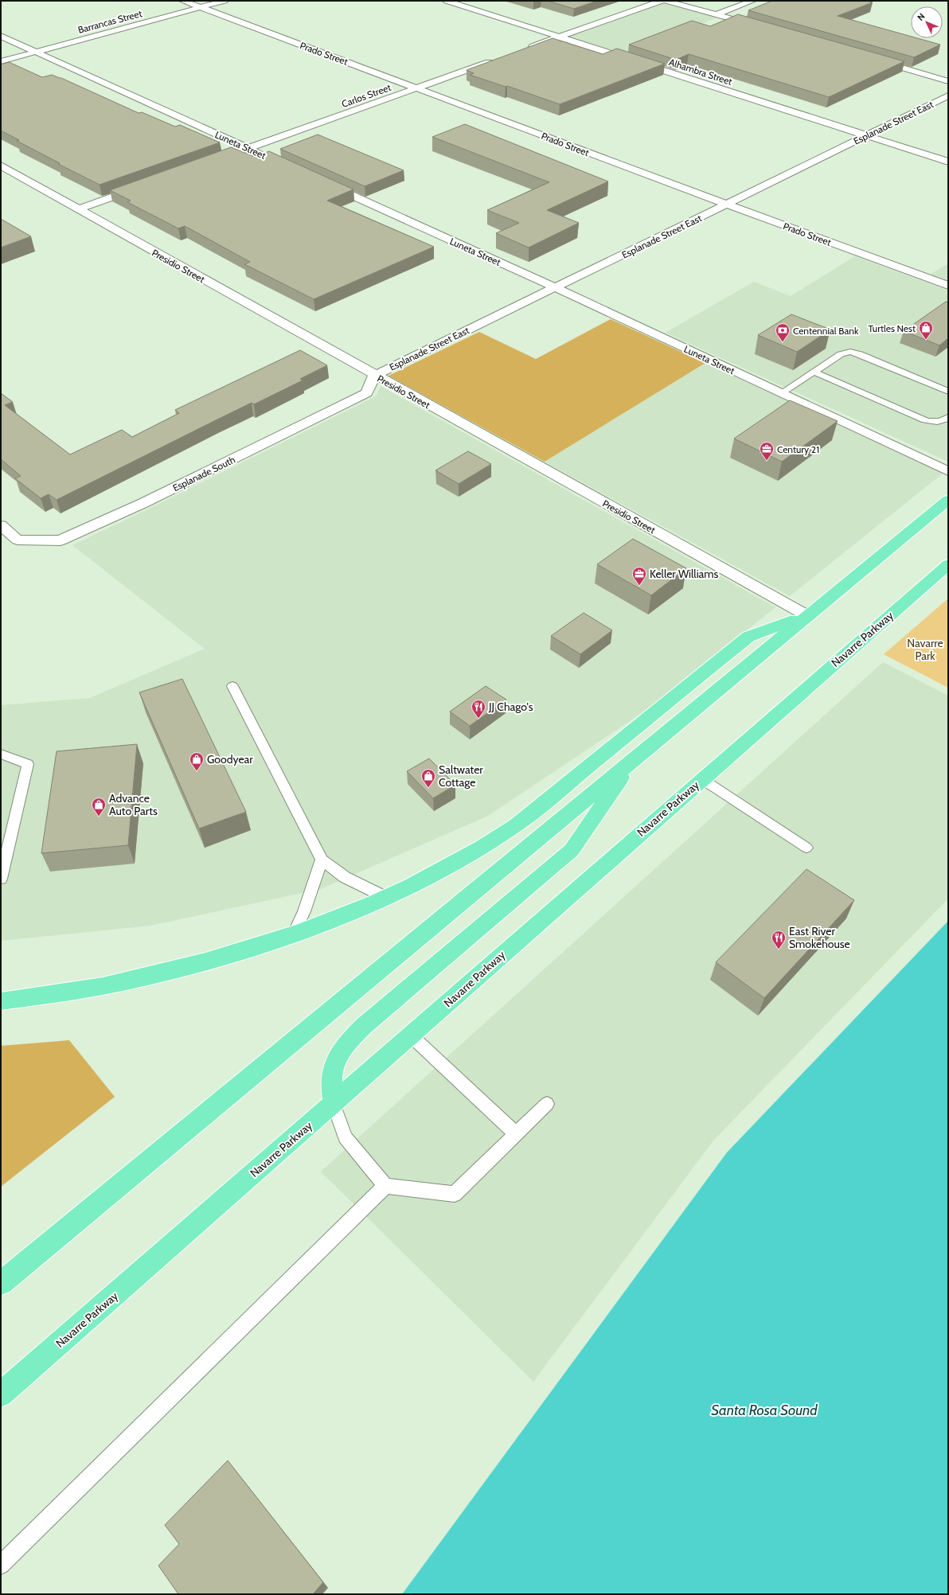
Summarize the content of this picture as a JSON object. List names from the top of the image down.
{
  "streets": {
    "highway": ["Navarre Parkway"],
    "street": [
      "Barrancas Street",
      "Prado Street",
      "Alhambra Street",
      "Carlos Street",
      "Esplanade Street East",
      "Luneta Street",
      "Presidio Street",
      "Esplanade South"
    ]
  },
  "crossings": [
    ["Barrancas Street", "Prado Street"],
    ["Barrancas Street", "Luneta Street"],
    ["Prado Street", "Carlos Street"],
    ["Prado Street", "Esplanade Street East"],
    ["Alhambra Street", "Esplanade Street East"],
    ["Carlos Street", "Luneta Street"],
    ["Esplanade Street East", "Luneta Street"],
    ["Esplanade Street East", "Presidio Street"],
    ["Esplanade Street East", "Esplanade South"],
    ["Presidio Street", "Esplanade South"]
  ],
  "water": ["Santa Rosa Sound"],
  "parks": ["Navarre Park"],
  "places": {
    "shop": [
      "Turtles Nest",
      "Goodyear",
      "Saltwater Cottage",
      "Advance Auto Parts"
    ],
    "bank": ["Centennial Bank"],
    "office": ["Century 21", "Keller Williams"],
    "restaurant": ["JJ Chago's", "East River Smokehouse"]
  },
  "north": "top left"
}
